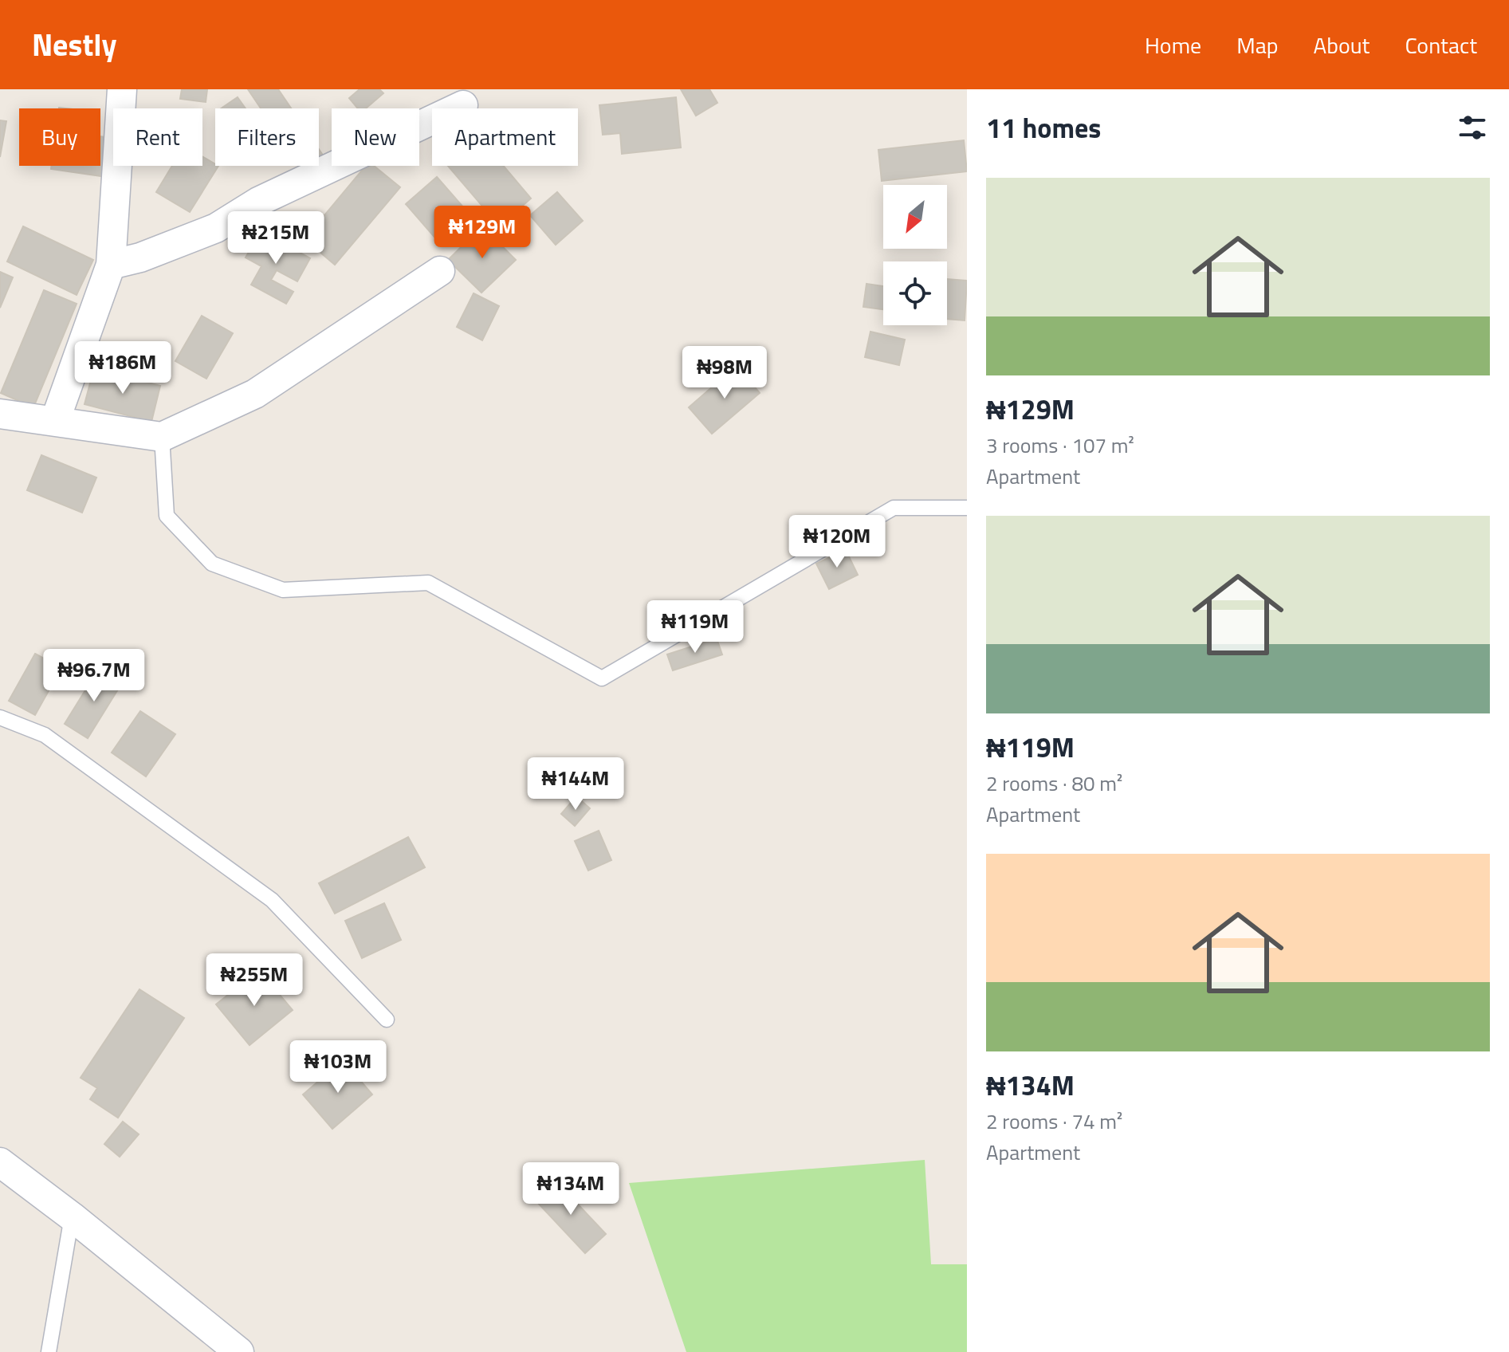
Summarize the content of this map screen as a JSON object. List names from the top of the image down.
{
  "north": "bottom left",
  "page": {
    "header": "Nestly",
    "nav": [
      "Home",
      "Map",
      "About",
      "Contact"
    ],
    "heading": "11 homes",
    "chip": [
      "Buy",
      "Rent",
      "Filters",
      "New",
      "Apartment"
    ],
    "list": [
      {
        "name": "₦129M",
        "note": "3 rooms · 107 m² · Apartment"
      },
      {
        "name": "₦119M",
        "note": "2 rooms · 80 m² · Apartment"
      },
      {
        "name": "₦134M",
        "note": "2 rooms · 74 m² · Apartment"
      }
    ],
    "price": [
      "₦129M",
      "₦215M",
      "₦186M",
      "₦98M",
      "₦120M",
      "₦119M",
      "₦96.7M",
      "₦144M",
      "₦255M",
      "₦103M",
      "₦134M"
    ]
  }
}
